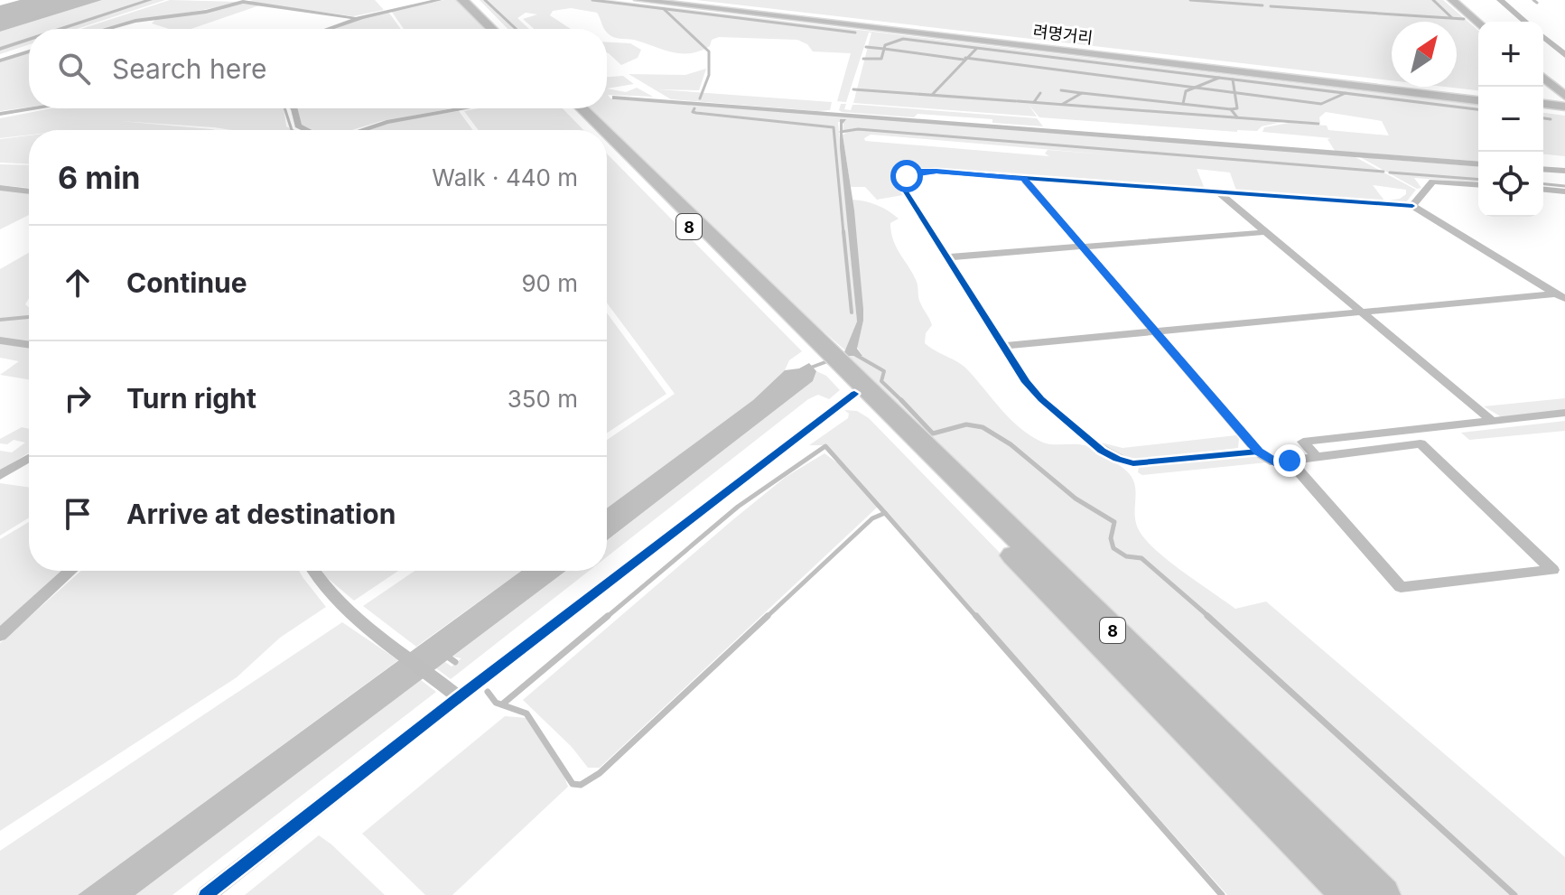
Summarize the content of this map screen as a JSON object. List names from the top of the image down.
{
  "streets": {
    "highway": ["8"],
    "main road": ["려명거리"]
  },
  "north": "top right",
  "page": {
    "map_buttons": ["+", "−"],
    "search": "Search here",
    "heading": ["6 min", "Walk · 440 m"],
    "list": [
      ["Continue", "90 m"],
      ["Turn right", "350 m"],
      "Arrive at destination"
    ]
  }
}
